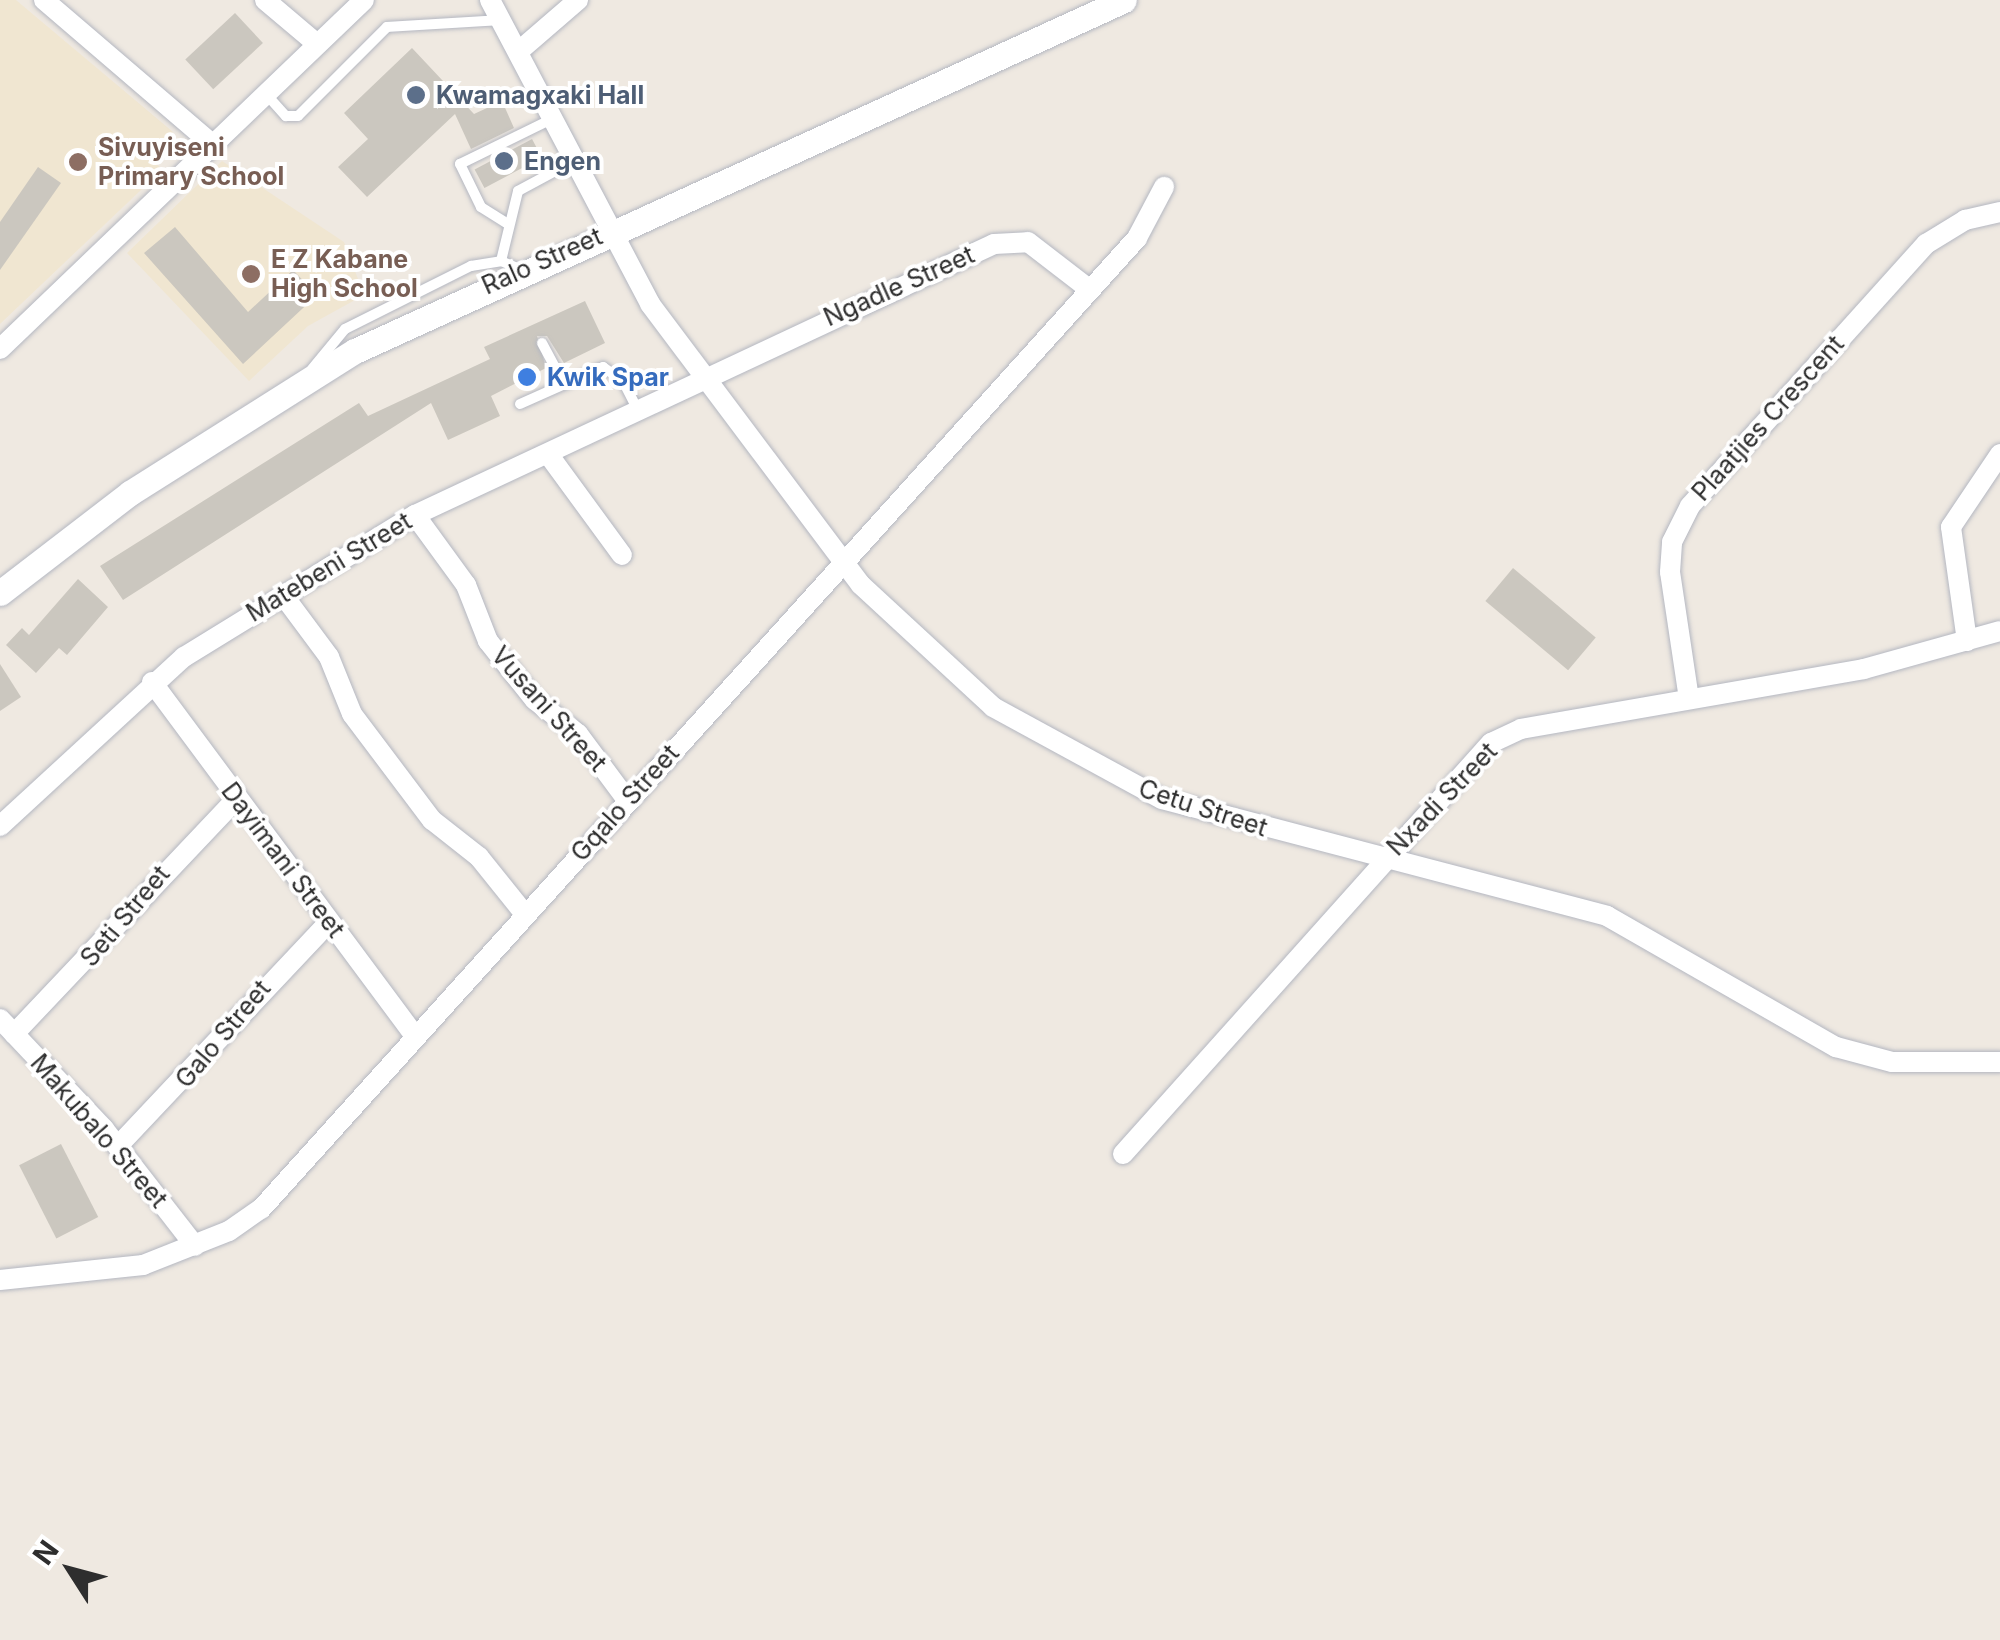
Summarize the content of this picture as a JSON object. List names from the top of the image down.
{
  "streets": {
    "street": [
      "Ralo Street",
      "Ngadle Street",
      "Plaatjies Crescent",
      "Matebeni Street",
      "Vusani Street",
      "Nxadi Street",
      "Gqalo Street",
      "Cetu Street",
      "Dayimani Street",
      "Seti Street",
      "Galo Street",
      "Makubalo Street"
    ]
  },
  "crossings": [
    ["Ralo Street", "Cetu Street"],
    ["Ngadle Street", "Matebeni Street"],
    ["Ngadle Street", "Gqalo Street"],
    ["Ngadle Street", "Cetu Street"],
    ["Plaatjies Crescent", "Nxadi Street"],
    ["Matebeni Street", "Vusani Street"],
    ["Matebeni Street", "Cetu Street"],
    ["Matebeni Street", "Dayimani Street"],
    ["Vusani Street", "Gqalo Street"],
    ["Nxadi Street", "Cetu Street"],
    ["Gqalo Street", "Cetu Street"],
    ["Gqalo Street", "Dayimani Street"],
    ["Gqalo Street", "Makubalo Street"],
    ["Dayimani Street", "Seti Street"],
    ["Dayimani Street", "Galo Street"],
    ["Seti Street", "Makubalo Street"],
    ["Galo Street", "Makubalo Street"]
  ],
  "places": [
    "Kwamagxaki Hall",
    "Engen",
    "Sivuyiseni Primary School",
    "E Z Kabane High School",
    "Kwik Spar"
  ],
  "north": "top left"
}
